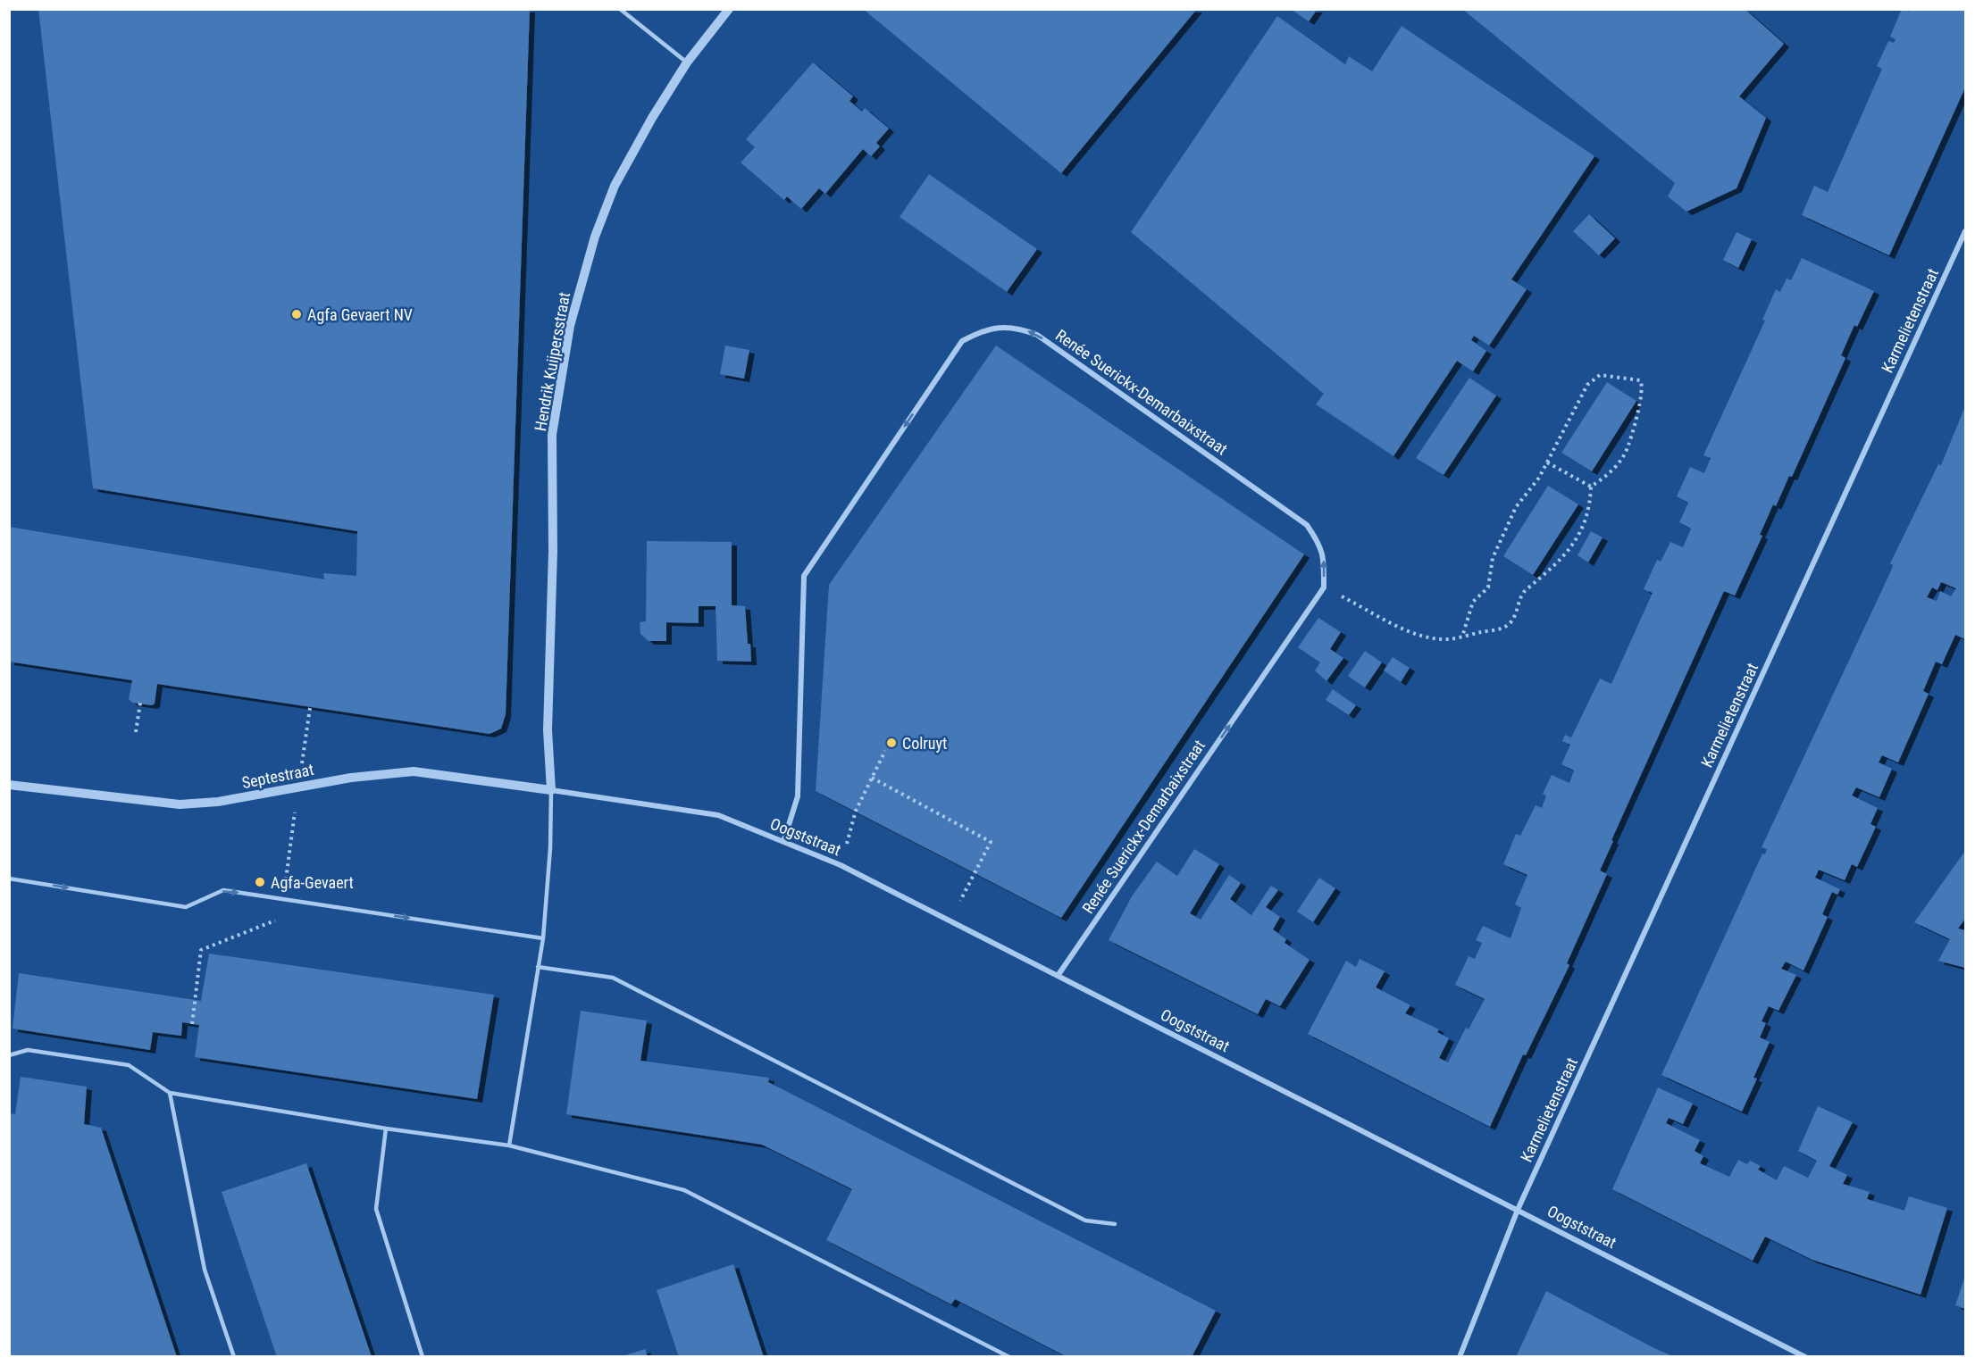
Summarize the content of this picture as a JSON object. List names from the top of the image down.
{
  "streets": {
    "street": [
      "Karmelietenstraat",
      "Hendrik Kuijpersstraat",
      "Renée Suerickx-Demarbaixstraat",
      "Septestraat",
      "Oogststraat"
    ]
  },
  "crossings": [
    ["Karmelietenstraat", "Oogststraat"],
    ["Hendrik Kuijpersstraat", "Septestraat"],
    ["Hendrik Kuijpersstraat", "Oogststraat"],
    ["Renée Suerickx-Demarbaixstraat", "Oogststraat"],
    ["Septestraat", "Oogststraat"]
  ],
  "places": ["Agfa Gevaert NV", "Colruyt", "Agfa-Gevaert"]
}
